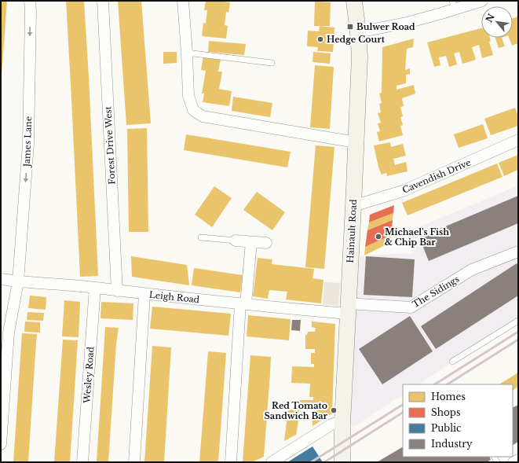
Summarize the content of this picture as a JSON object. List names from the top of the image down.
{
  "streets": {
    "street": [
      "James Lane",
      "Forest Drive West",
      "Cavendish Drive",
      "Hainault Road",
      "The Sidings",
      "Leigh Road",
      "Wesley Road"
    ]
  },
  "crossings": [
    ["James Lane", "Leigh Road"],
    ["Forest Drive West", "Leigh Road"],
    ["Cavendish Drive", "Hainault Road"],
    ["Hainault Road", "The Sidings"],
    ["Hainault Road", "Leigh Road"],
    ["The Sidings", "Leigh Road"],
    ["Leigh Road", "Wesley Road"]
  ],
  "one_way": ["James Lane"],
  "places": {
    "transit": ["Bulwer Road"],
    "other": ["Hedge Court", "Michael's Fish & Chip Bar", "Red Tomato Sandwich Bar"]
  },
  "legend": [
    "Homes",
    "Shops",
    "Public",
    "Industry"
  ],
  "north": "top left"
}
